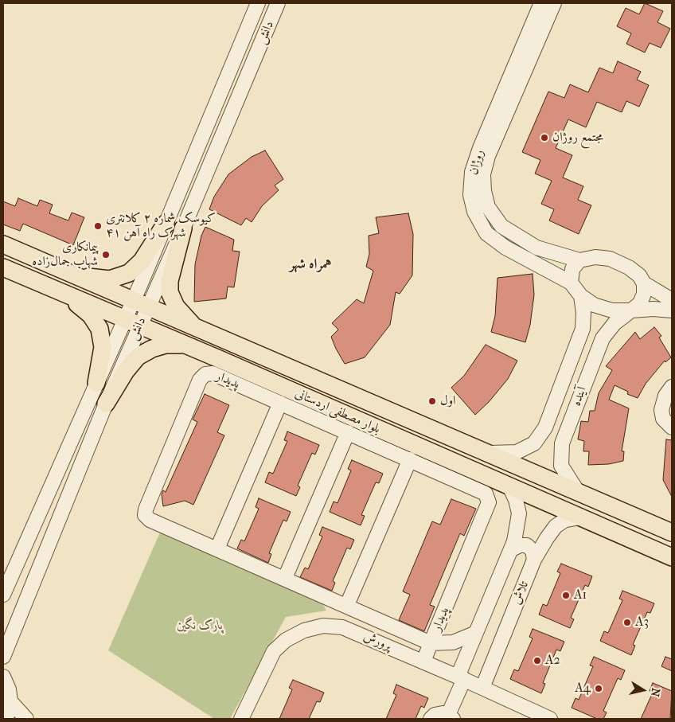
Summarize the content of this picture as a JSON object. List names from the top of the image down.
{
  "streets": {
    "main road": ["بلوار مصطفی اردستانی"],
    "street": [
      "دانش",
      "روژان",
      "پدیدار",
      "آینده",
      "تلاش",
      "پرورش"
    ]
  },
  "crossings": [
    ["دانش", "بلوار مصطفی اردستانی"],
    ["روژان", "آینده"],
    ["پدیدار", "تلاش"],
    ["آینده", "بلوار مصطفی اردستانی"],
    ["بلوار مصطفی اردستانی", "تلاش"],
    ["تلاش", "پرورش"]
  ],
  "districts": ["همراه شهر"],
  "parks": ["پارک نگین"],
  "places": [
    "مجتمع روژان",
    "کیوسک شماره ۲ کلانتری ۴۱ شهرک راه آهن",
    "پیمانکاری شهاب جمال‌زاده",
    "اول",
    "A1",
    "A3",
    "A2",
    "A4"
  ],
  "north": "right"
}
